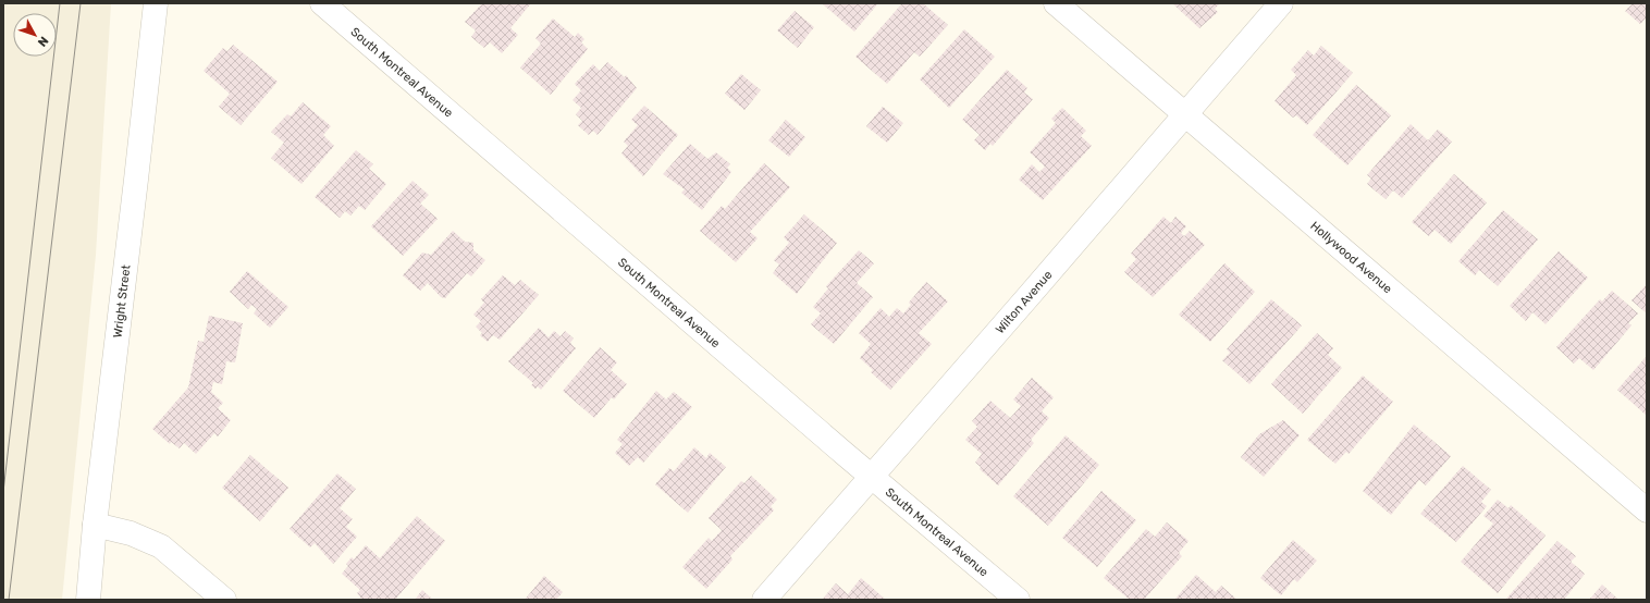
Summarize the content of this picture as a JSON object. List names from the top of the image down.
{
  "streets": {
    "street": [
      "South Montreal Avenue",
      "Hollywood Avenue",
      "Wright Street",
      "Wilton Avenue"
    ]
  },
  "crossings": [
    ["South Montreal Avenue", "Wilton Avenue"],
    ["Hollywood Avenue", "Wilton Avenue"]
  ],
  "north": "bottom right"
}
